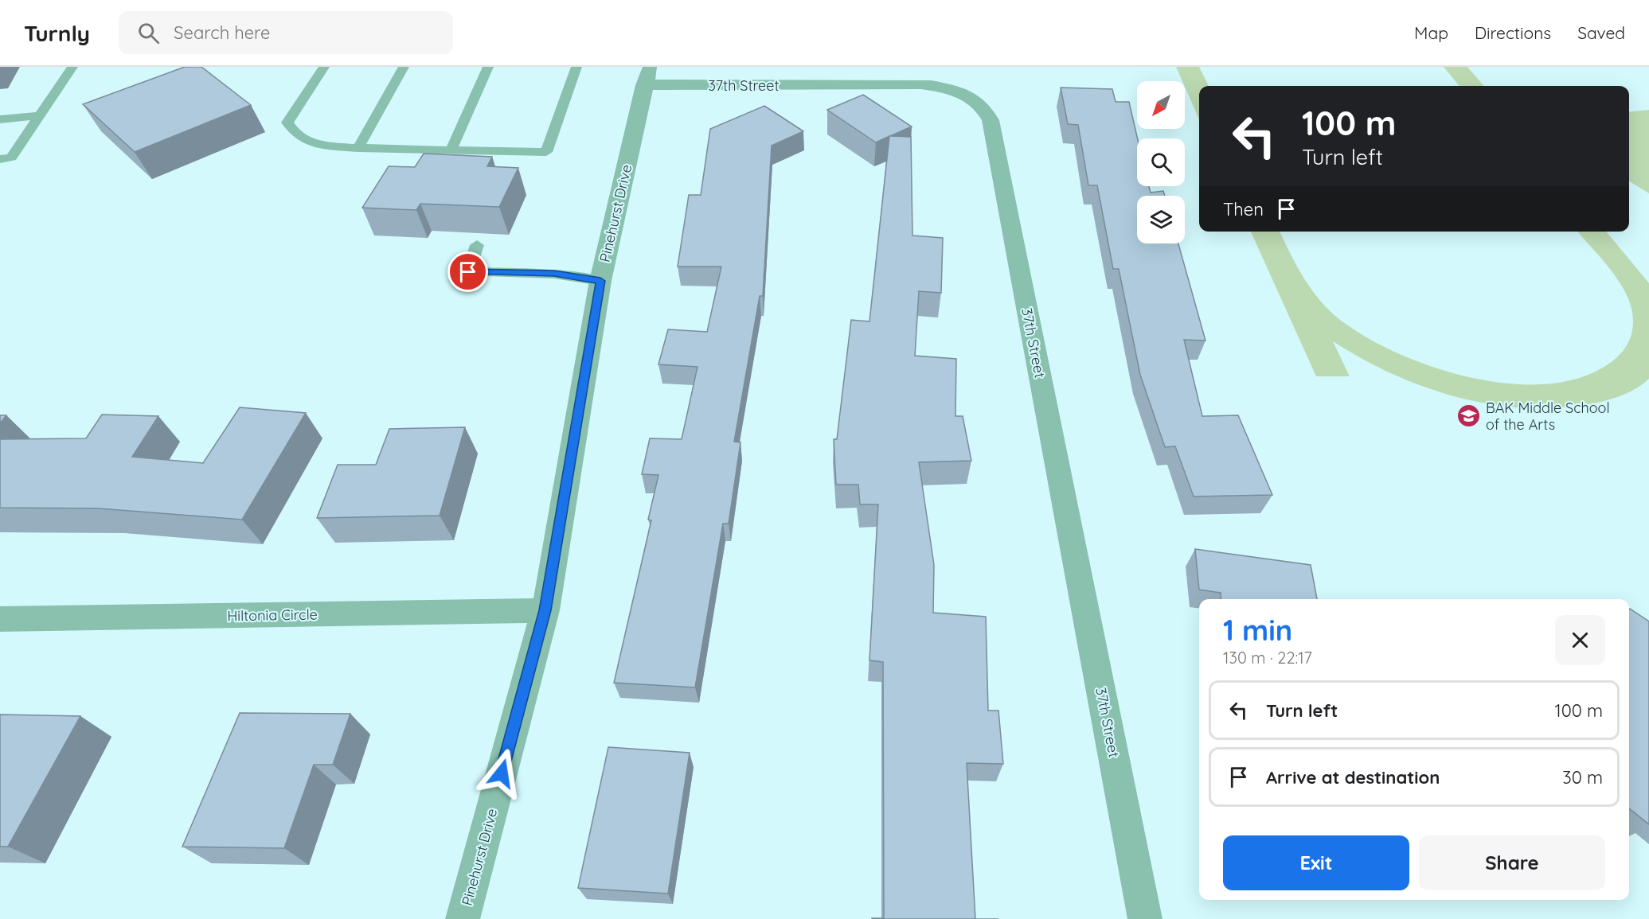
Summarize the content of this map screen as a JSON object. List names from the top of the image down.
{
  "streets": {
    "street": ["37th Street", "Pinehurst Drive", "Hiltonia Circle"]
  },
  "crossings": [
    ["37th Street", "Pinehurst Drive"],
    ["Pinehurst Drive", "Hiltonia Circle"]
  ],
  "places": {
    "school or university": ["BAK Middle School of the Arts"]
  },
  "north": "bottom left",
  "page": {
    "header": "Turnly",
    "search": "Search here",
    "nav": ["Map", "Directions", "Saved"],
    "turn": ["100 m", "Turn left"],
    "then": "Then",
    "heading": ["1 min", "130 m · 22:17"],
    "list": [
      {
        "name": "Turn left",
        "value": "100 m"
      },
      {
        "name": "Arrive at destination",
        "value": "30 m"
      }
    ],
    "buttons": ["Exit", "Share"]
  }
}
